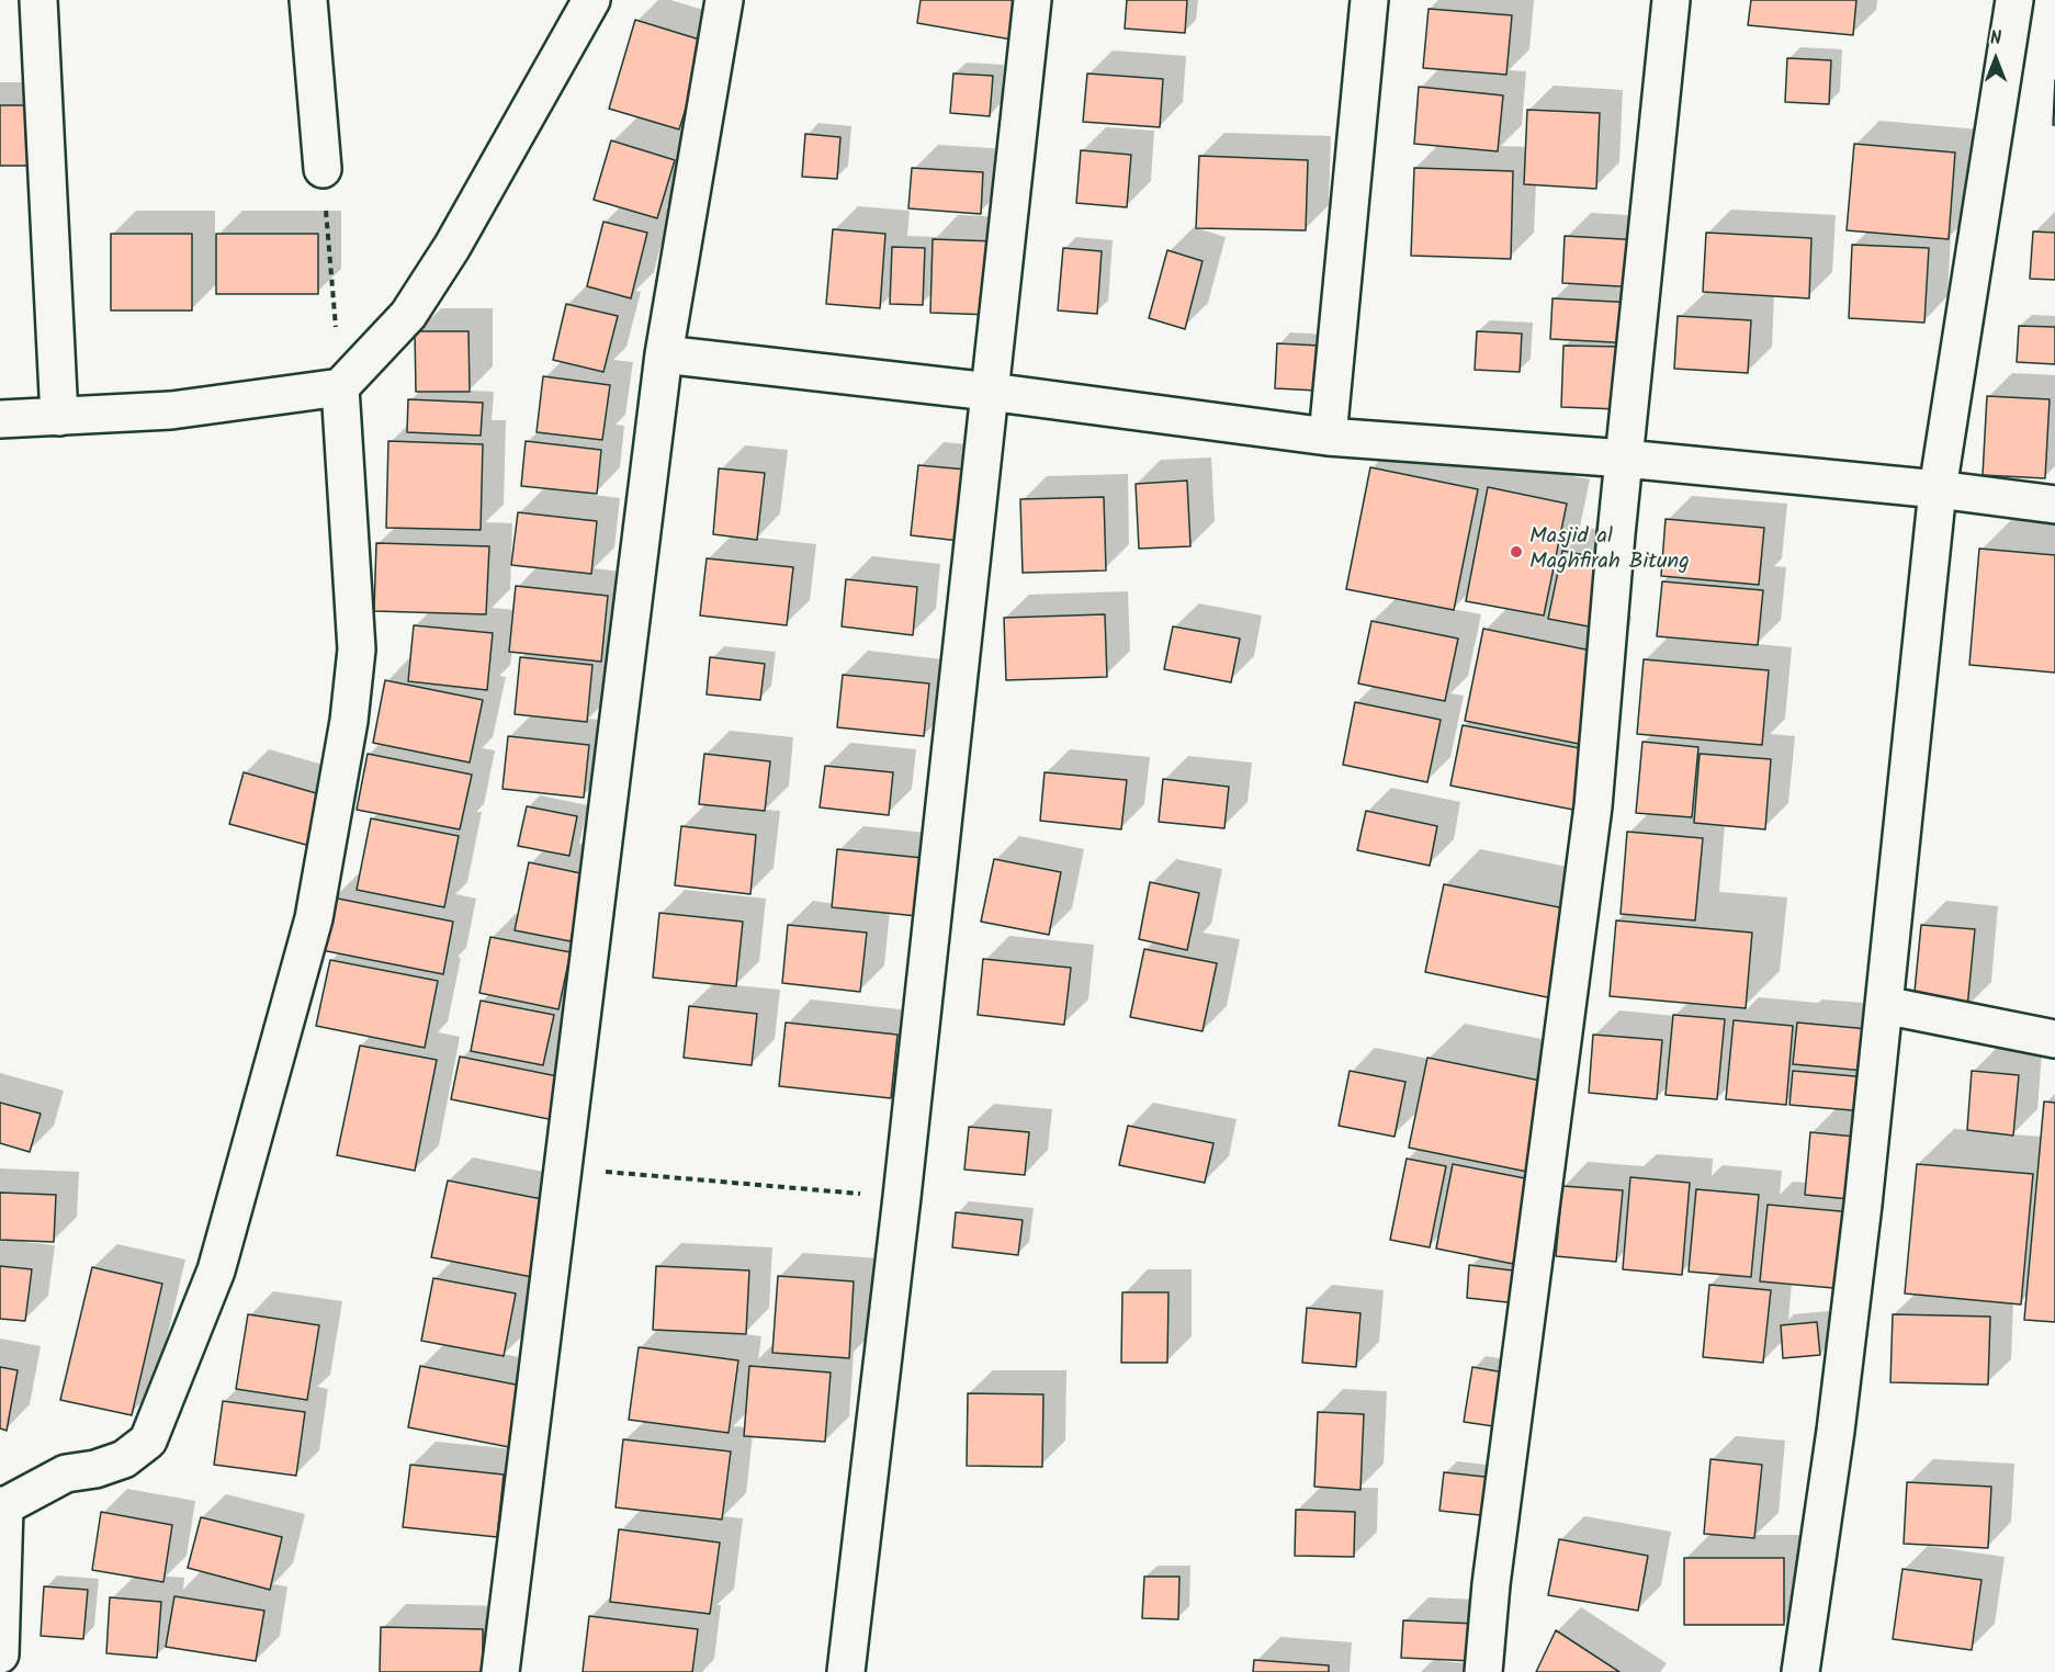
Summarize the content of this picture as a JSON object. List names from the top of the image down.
{
  "places": ["Masjid al Maghfirah Bitung"],
  "north": "top"
}
